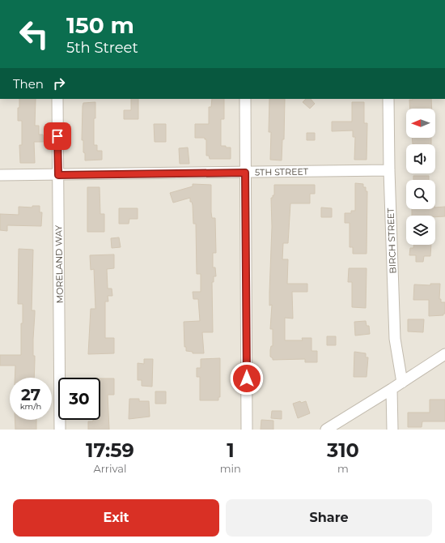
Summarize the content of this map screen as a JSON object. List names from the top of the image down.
{
  "streets": {
    "street": ["5TH STREET", "BIRCH STREET", "MORELAND WAY"]
  },
  "crossings": [
    ["5TH STREET", "BIRCH STREET"],
    ["5TH STREET", "MORELAND WAY"]
  ],
  "north": "left",
  "page": {
    "turn": ["150 m", "5th Street"],
    "then": "Then",
    "speed": "27 km/h",
    "limit": "30",
    "eta": [
      "17:59",
      "Arrival",
      "1",
      "min",
      "310",
      "m"
    ],
    "buttons": ["Exit", "Share"]
  }
}
